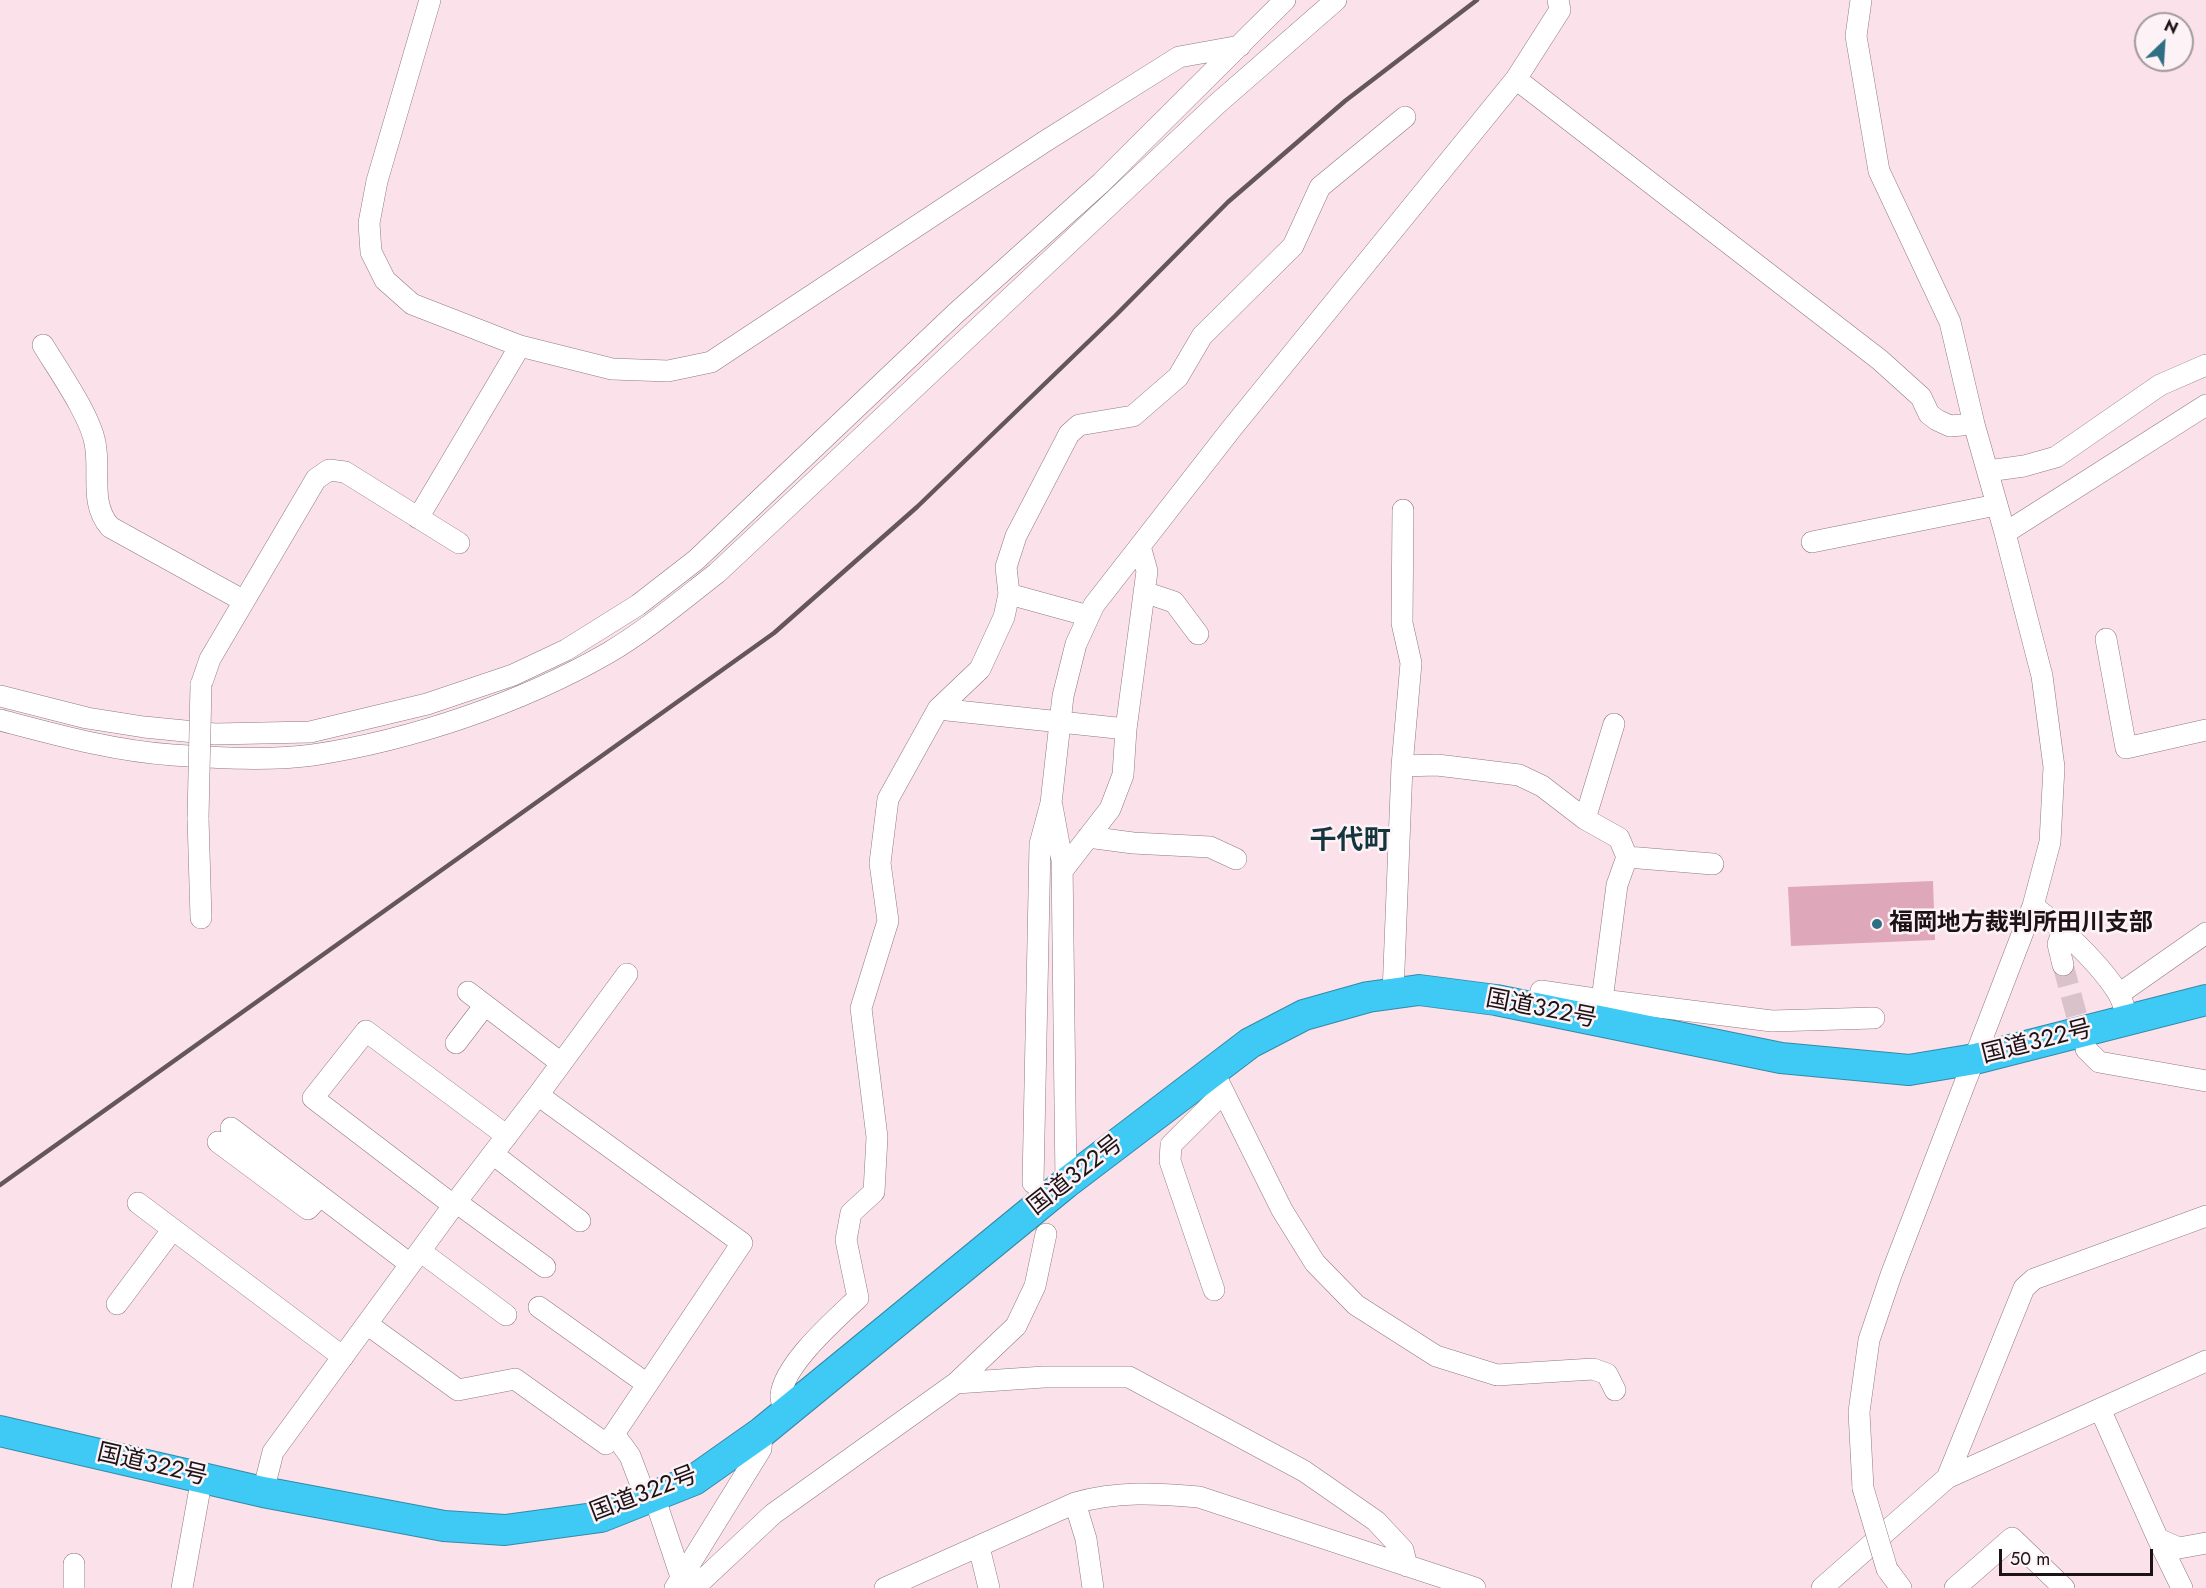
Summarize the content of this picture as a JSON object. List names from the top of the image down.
{
  "streets": {
    "highway": ["国道322号"]
  },
  "districts": ["千代町"],
  "places": ["福岡地方裁判所田川支部"],
  "scale_bar": "50 m",
  "north": "top right"
}
